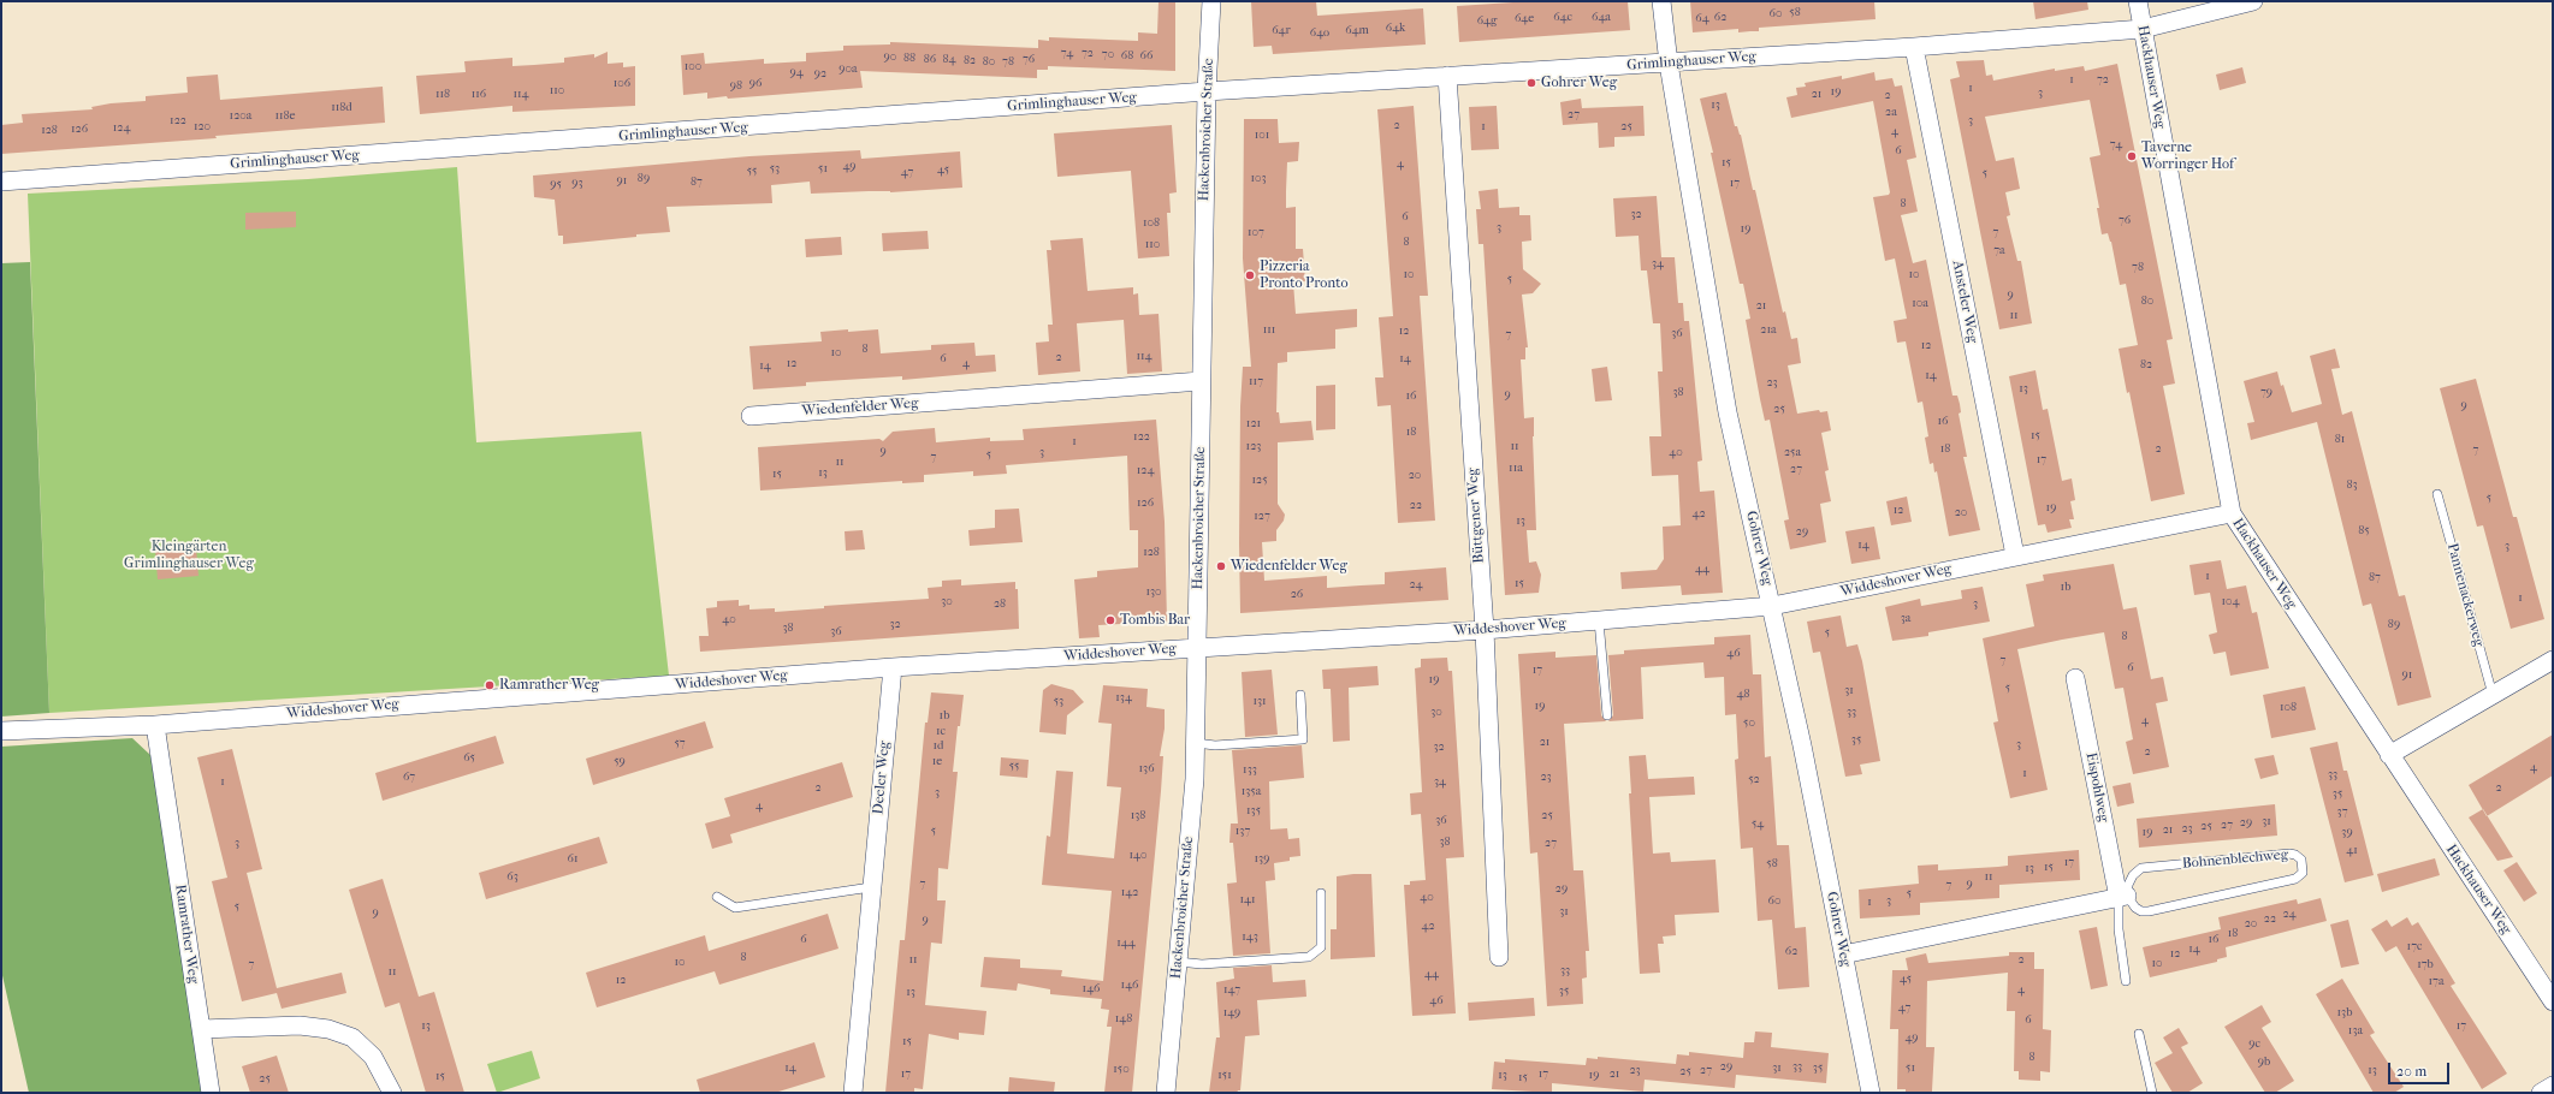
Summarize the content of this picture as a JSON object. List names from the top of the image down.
{
  "streets": {
    "street": [
      "Grimlinghauser Weg",
      "Hackhauser Weg",
      "Hackenbroicher Straße",
      "Ansteler Weg",
      "Wiedenfelder Weg",
      "Büttgener Weg",
      "Gohrer Weg",
      "Widdeshover Weg",
      "Deeler Weg",
      "Eispohlweg",
      "Ramrather Weg"
    ],
    "lane": ["Pannenackerweg", "Bohnenblechweg"]
  },
  "crossings": [
    ["Grimlinghauser Weg", "Hackhauser Weg"],
    ["Grimlinghauser Weg", "Hackenbroicher Straße"],
    ["Grimlinghauser Weg", "Ansteler Weg"],
    ["Grimlinghauser Weg", "Büttgener Weg"],
    ["Grimlinghauser Weg", "Gohrer Weg"],
    ["Hackhauser Weg", "Widdeshover Weg"],
    ["Hackenbroicher Straße", "Wiedenfelder Weg"],
    ["Hackenbroicher Straße", "Widdeshover Weg"],
    ["Ansteler Weg", "Widdeshover Weg"],
    ["Büttgener Weg", "Widdeshover Weg"],
    ["Gohrer Weg", "Widdeshover Weg"],
    ["Widdeshover Weg", "Deeler Weg"],
    ["Widdeshover Weg", "Ramrather Weg"],
    ["Eispohlweg", "Bohnenblechweg"]
  ],
  "parks": ["Kleingärten Grimlinghauser Weg"],
  "places": [
    "Gohrer Weg",
    "Taverne Worringer Hof",
    "Pizzeria Pronto Pronto",
    "Wiedenfelder Weg",
    "Tombis Bar",
    "Ramrather Weg"
  ],
  "house_numbers": [
    "58",
    "60",
    "64c",
    "64a",
    "62",
    "64e",
    "64",
    "64g",
    "64k",
    "64r",
    "64m",
    "64o",
    "74",
    "72",
    "70",
    "68",
    "66",
    "90",
    "88",
    "86",
    "84",
    "76",
    "82",
    "80",
    "78",
    "100",
    "90a",
    "94",
    "92",
    "1",
    "72",
    "106",
    "96",
    "98",
    "1",
    "110",
    "19",
    "3",
    "118",
    "116",
    "114",
    "21",
    "2",
    "13",
    "118d",
    "2a",
    "27",
    "120a",
    "118e",
    "122",
    "3",
    "2",
    "120",
    "1",
    "25",
    "124",
    "126",
    "128",
    "4",
    "101",
    "74",
    "6",
    "15",
    "4",
    "49",
    "53",
    "51",
    "45",
    "55",
    "47",
    "5",
    "89",
    "103",
    "91",
    "87",
    "93",
    "17",
    "95",
    "8",
    "32",
    "6",
    "76",
    "108",
    "3",
    "19",
    "107",
    "7",
    "8",
    "110",
    "7a",
    "34",
    "78",
    "10",
    "10",
    "5",
    "9",
    "80",
    "10a",
    "21",
    "11",
    "111",
    "21a",
    "12",
    "36",
    "7",
    "12",
    "8",
    "10",
    "114",
    "2",
    "6",
    "14",
    "12",
    "4",
    "82",
    "14",
    "14",
    "117",
    "23",
    "13",
    "38",
    "79",
    "9",
    "16",
    "9",
    "25",
    "16",
    "121",
    "18",
    "15",
    "122",
    "81",
    "1",
    "123",
    "11",
    "18",
    "2",
    "7",
    "9",
    "3",
    "40",
    "25a",
    "5",
    "7",
    "17",
    "11",
    "11a",
    "27",
    "124",
    "13",
    "15",
    "20",
    "125",
    "83",
    "5",
    "126",
    "22",
    "19",
    "12",
    "20",
    "42",
    "127",
    "13",
    "85",
    "29",
    "14",
    "3",
    "128",
    "44",
    "1",
    "87",
    "15",
    "24",
    "1b",
    "130",
    "26",
    "1",
    "30",
    "104",
    "28",
    "3",
    "3a",
    "40",
    "32",
    "89",
    "38",
    "36",
    "5",
    "8",
    "46",
    "7",
    "6",
    "17",
    "91",
    "19",
    "5",
    "31",
    "48",
    "134",
    "53",
    "131",
    "19",
    "108",
    "30",
    "33",
    "1b",
    "4",
    "50",
    "1c",
    "35",
    "21",
    "57",
    "3",
    "1d",
    "32",
    "2",
    "65",
    "59",
    "1e",
    "55",
    "4",
    "136",
    "133",
    "1",
    "33",
    "67",
    "23",
    "52",
    "1",
    "34",
    "2",
    "2",
    "135a",
    "3",
    "35",
    "4",
    "135",
    "37",
    "138",
    "25",
    "36",
    "31",
    "29",
    "54",
    "27",
    "25",
    "23",
    "21",
    "5",
    "137",
    "19",
    "39",
    "38",
    "3",
    "27",
    "41",
    "140",
    "61",
    "139",
    "17",
    "58",
    "15",
    "13",
    "63",
    "11",
    "7",
    "9",
    "7",
    "29",
    "142",
    "5",
    "40",
    "141",
    "60",
    "3",
    "1",
    "5",
    "31",
    "9",
    "24",
    "22",
    "9",
    "20",
    "42",
    "18",
    "143",
    "6",
    "16",
    "144",
    "17c",
    "14",
    "62",
    "12",
    "8",
    "11",
    "2",
    "10",
    "10",
    "7",
    "17b",
    "33",
    "11",
    "44",
    "45",
    "12",
    "17a",
    "146",
    "146",
    "147",
    "4",
    "35",
    "13",
    "46",
    "47",
    "149",
    "13b",
    "148",
    "6",
    "13",
    "17",
    "13a",
    "49",
    "15",
    "9c",
    "8",
    "9b",
    "29",
    "33",
    "14",
    "31",
    "35",
    "51",
    "150",
    "23",
    "27",
    "13",
    "25",
    "17",
    "17",
    "21",
    "151",
    "13",
    "19",
    "15",
    "15",
    "25"
  ],
  "scale_bar": "20 m"
}
